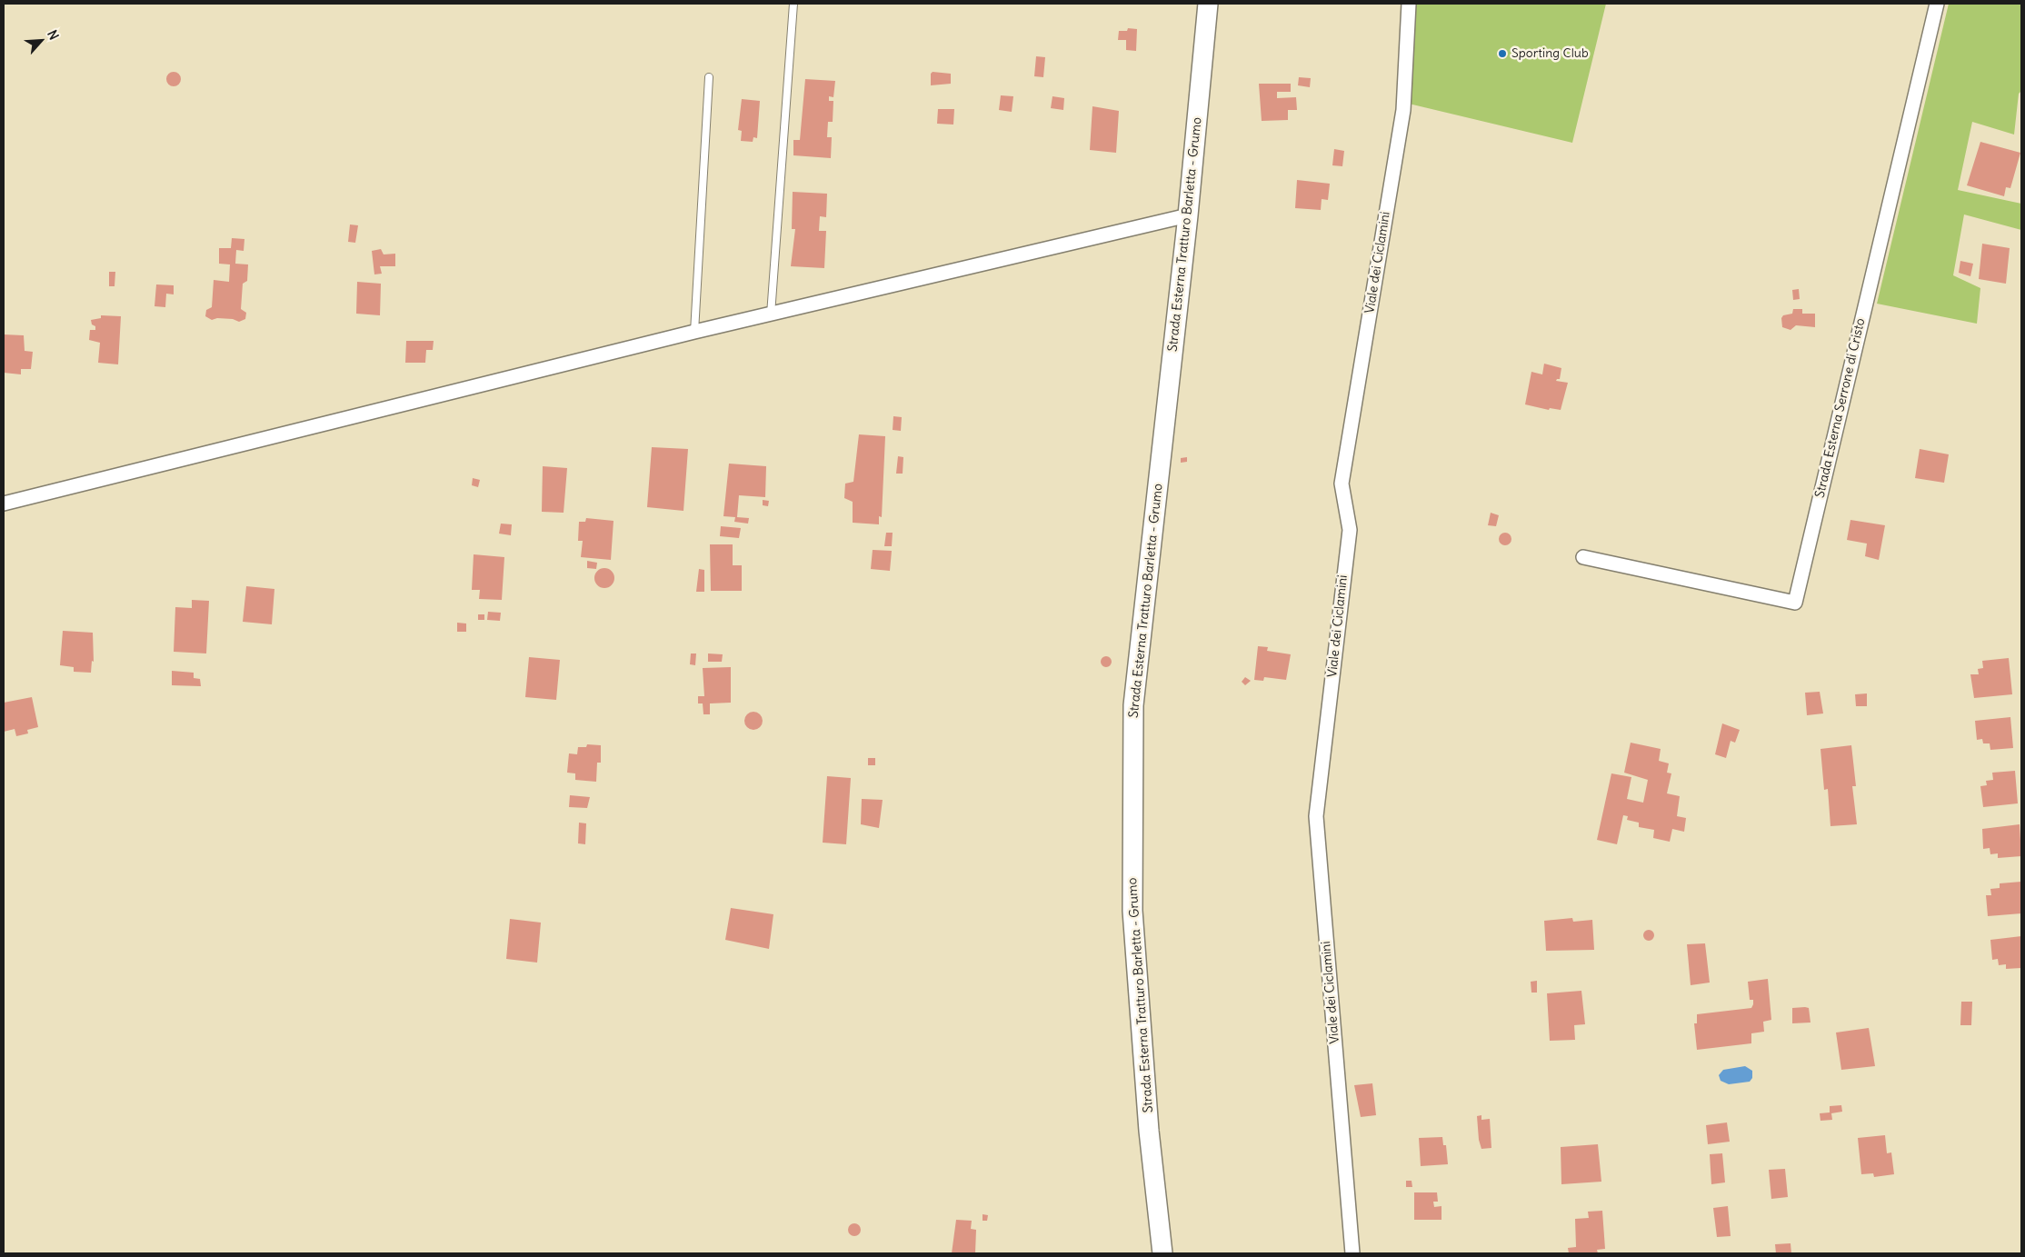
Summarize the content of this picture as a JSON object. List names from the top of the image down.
{
  "streets": {
    "street": ["Strada Esterna Tratturo Barletta - Grumo", "Viale dei Ciclamini", "Strada Esterna Serrone di Cristo"]
  },
  "places": ["Sporting Club"],
  "north": "top right"
}
